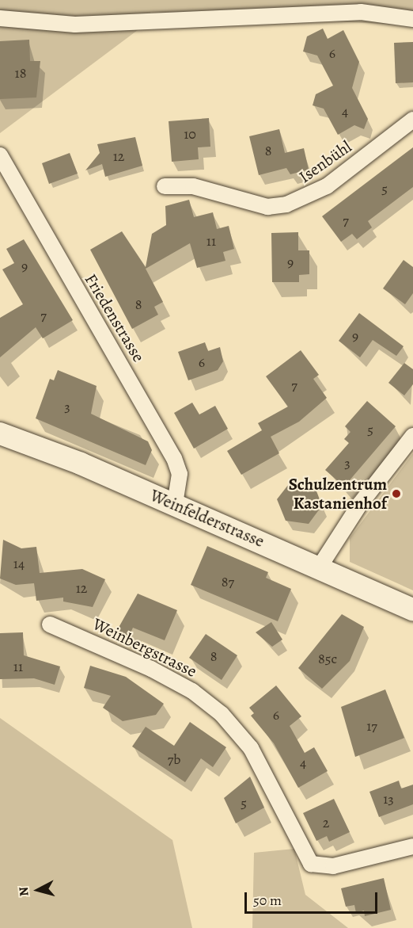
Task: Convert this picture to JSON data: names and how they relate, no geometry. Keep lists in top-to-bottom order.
{
  "streets": {
    "main road": ["Weinfelderstrasse"],
    "street": ["Isenbühl", "Friedenstrasse", "Weinbergstrasse"]
  },
  "crossings": [
    ["Friedenstrasse", "Weinfelderstrasse"]
  ],
  "places": ["Schulzentrum Kastanienhof"],
  "house_numbers": [
    "6",
    "18",
    "4",
    "10",
    "8",
    "12",
    "5",
    "7",
    "11",
    "9",
    "9",
    "8",
    "7",
    "9",
    "6",
    "7",
    "3",
    "5",
    "3",
    "14",
    "87",
    "12",
    "8",
    "85c",
    "11",
    "6",
    "17",
    "7b",
    "4",
    "13",
    "5",
    "2"
  ],
  "scale_bar": "50 m",
  "north": "left"
}
